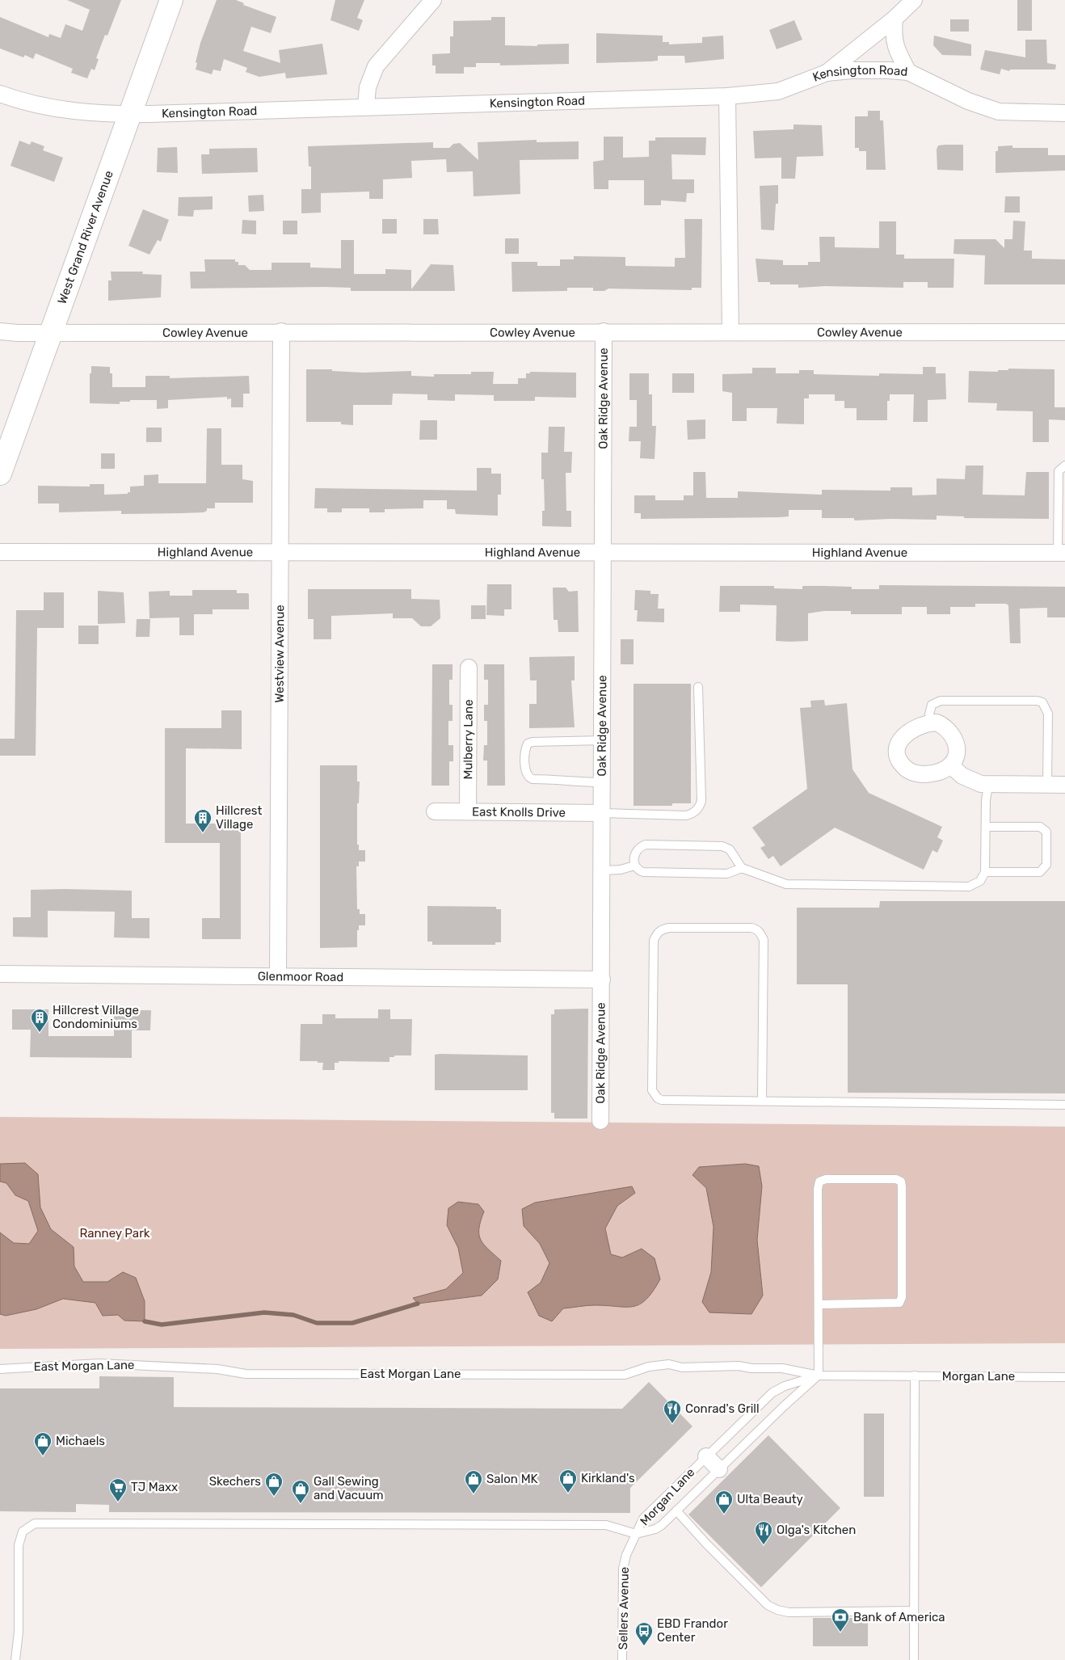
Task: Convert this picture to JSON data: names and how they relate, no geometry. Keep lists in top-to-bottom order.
{
  "streets": {
    "main road": ["West Grand River Avenue"],
    "street": [
      "Kensington Road",
      "Cowley Avenue",
      "Oak Ridge Avenue",
      "Highland Avenue",
      "Westview Avenue",
      "Mulberry Lane",
      "East Knolls Drive",
      "Glenmoor Road"
    ],
    "lane": ["East Morgan Lane", "Morgan Lane", "Sellers Avenue"]
  },
  "crossings": [
    ["Kensington Road", "West Grand River Avenue"],
    ["West Grand River Avenue", "Cowley Avenue"],
    ["Cowley Avenue", "Oak Ridge Avenue"],
    ["Cowley Avenue", "Westview Avenue"],
    ["Oak Ridge Avenue", "Highland Avenue"],
    ["Oak Ridge Avenue", "East Knolls Drive"],
    ["Oak Ridge Avenue", "Glenmoor Road"],
    ["Highland Avenue", "Westview Avenue"],
    ["Westview Avenue", "Glenmoor Road"],
    ["Mulberry Lane", "East Knolls Drive"],
    ["East Morgan Lane", "Morgan Lane"],
    ["Morgan Lane", "Sellers Avenue"]
  ],
  "parks": ["Ranney Park"],
  "places": {
    "building": ["Hillcrest Village", "Hillcrest Village Condominiums"],
    "restaurant": ["Conrad's Grill", "Olga's Kitchen"],
    "shop": [
      "Michaels",
      "Kirkland's",
      "Salon MK",
      "Skechers",
      "Gall Sewing and Vacuum",
      "Ulta Beauty"
    ],
    "supermarket": ["TJ Maxx"],
    "bank": ["Bank of America"],
    "bus stop": ["EBD Frandor Center"]
  }
}
